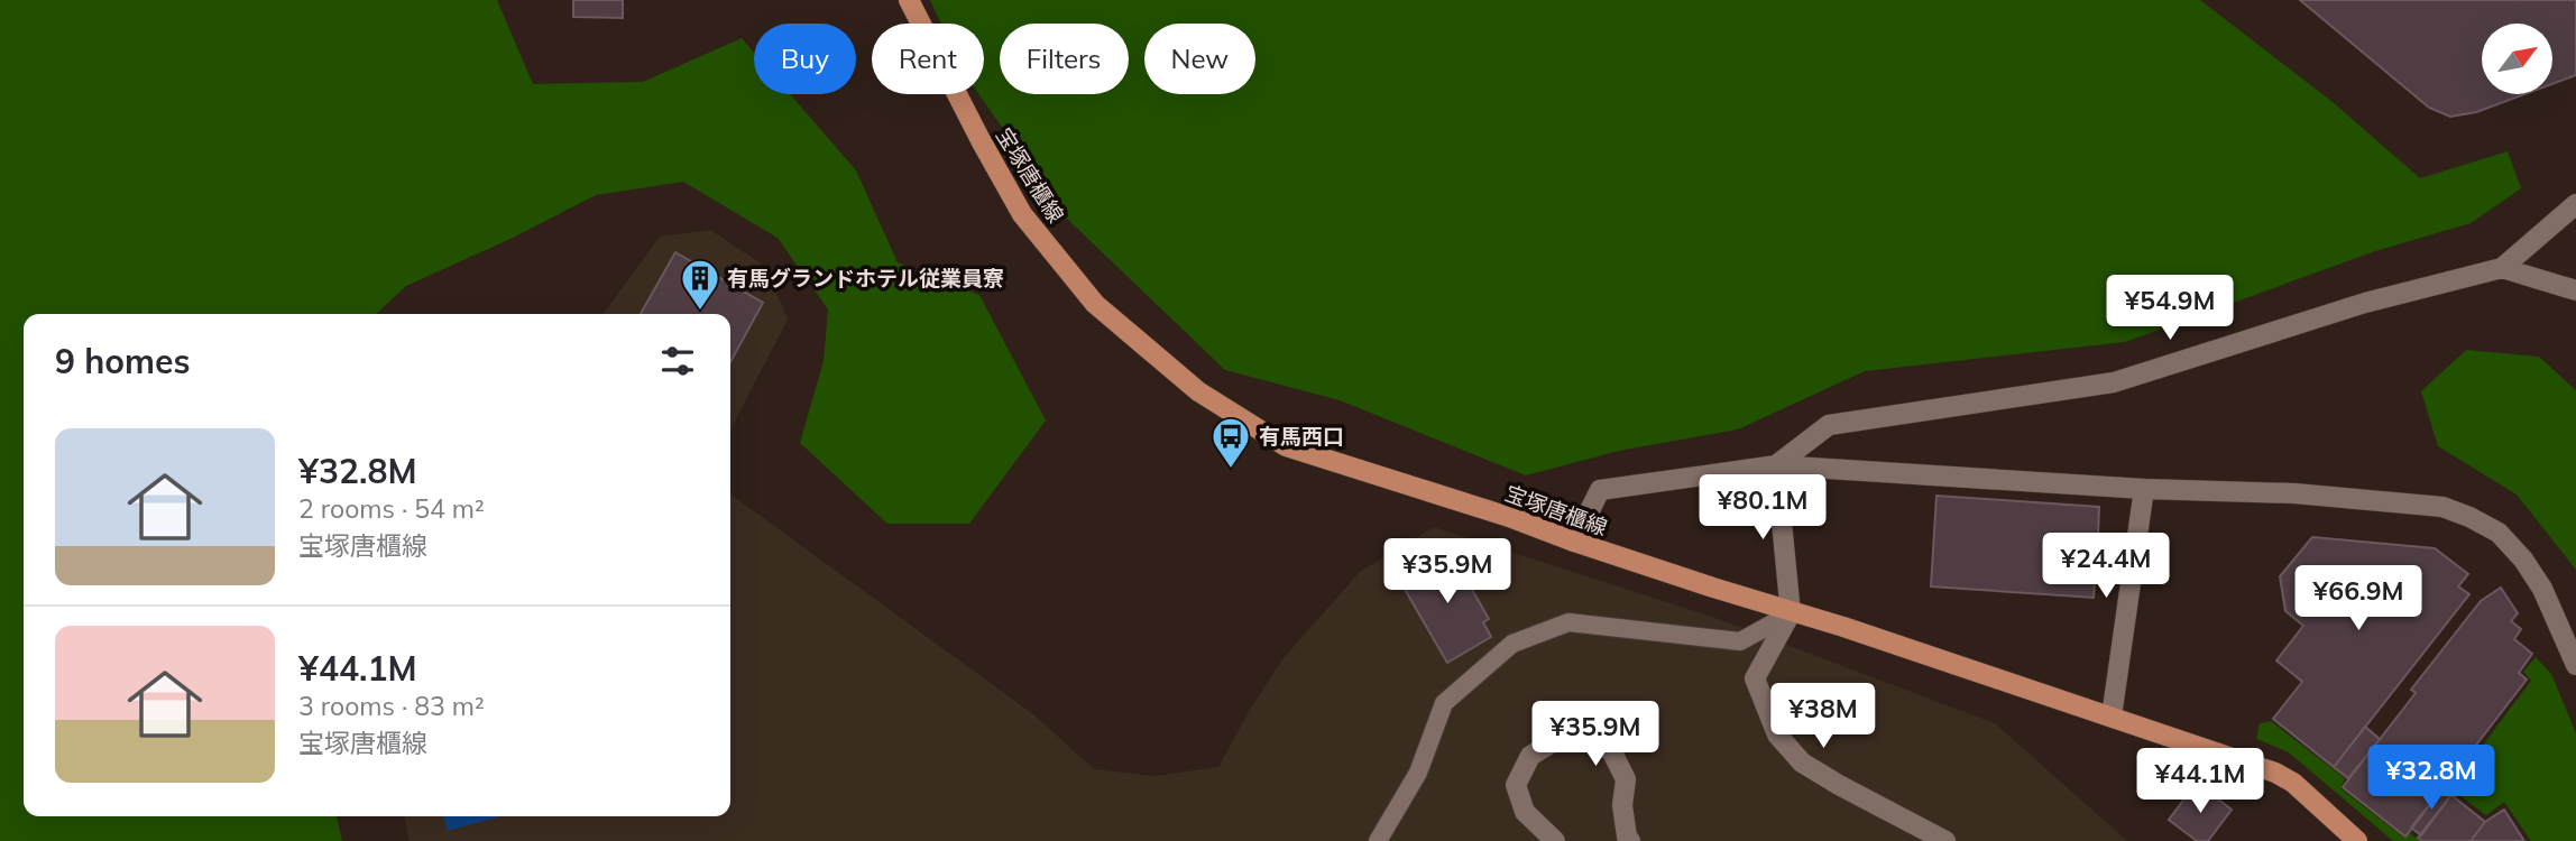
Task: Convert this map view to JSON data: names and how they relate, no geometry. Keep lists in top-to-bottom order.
{
  "streets": {
    "main road": ["宝塚唐櫃線"]
  },
  "places": {
    "building": ["有馬グランドホテル従業員寮"],
    "bus stop": ["有馬西口"]
  },
  "north": "top right",
  "page": {
    "chip": [
      "Buy",
      "Rent",
      "Filters",
      "New"
    ],
    "price": [
      "¥54.9M",
      "¥80.1M",
      "¥24.4M",
      "¥35.9M",
      "¥66.9M",
      "¥38M",
      "¥35.9M",
      "¥32.8M",
      "¥44.1M"
    ],
    "heading": "9 homes",
    "list": [
      {
        "name": "¥32.8M",
        "note": "2 rooms · 54 m² · 宝塚唐櫃線"
      },
      {
        "name": "¥44.1M",
        "note": "3 rooms · 83 m² · 宝塚唐櫃線"
      }
    ]
  }
}
